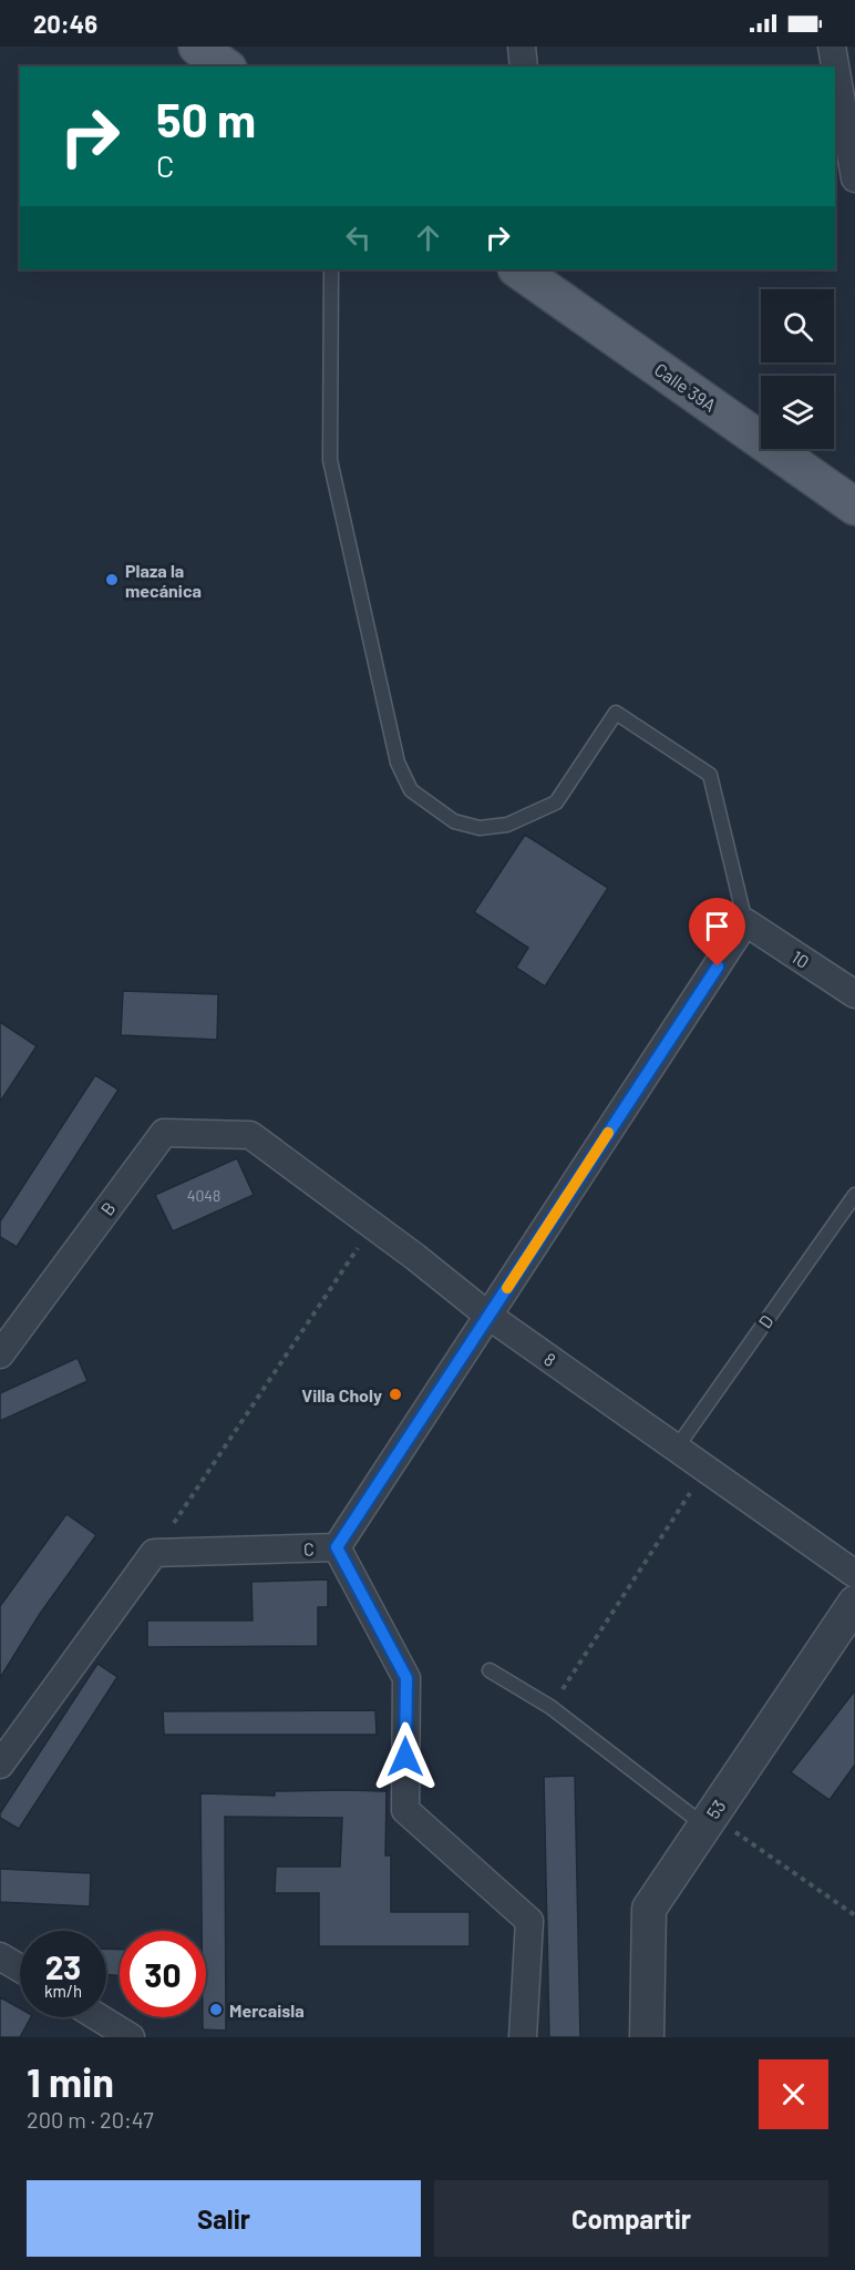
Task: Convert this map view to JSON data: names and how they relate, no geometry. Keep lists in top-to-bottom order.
{
  "streets": {
    "main road": ["Calle 39A"],
    "street": [
      "10",
      "B",
      "8",
      "C",
      "53"
    ],
    "lane": ["D"]
  },
  "crossings": [
    ["10", "C"],
    ["B", "8"],
    ["D", "8"],
    ["8", "C"]
  ],
  "places": ["Plaza la mecánica", "Villa Choly", "Mercaisla"],
  "house_numbers": ["4048"],
  "page": {
    "status": "20:46",
    "turn": ["50 m", "C"],
    "speed": "23 km/h",
    "limit": "30",
    "heading": ["1 min", "200 m · 20:47"],
    "buttons": ["Salir", "Compartir"]
  }
}
